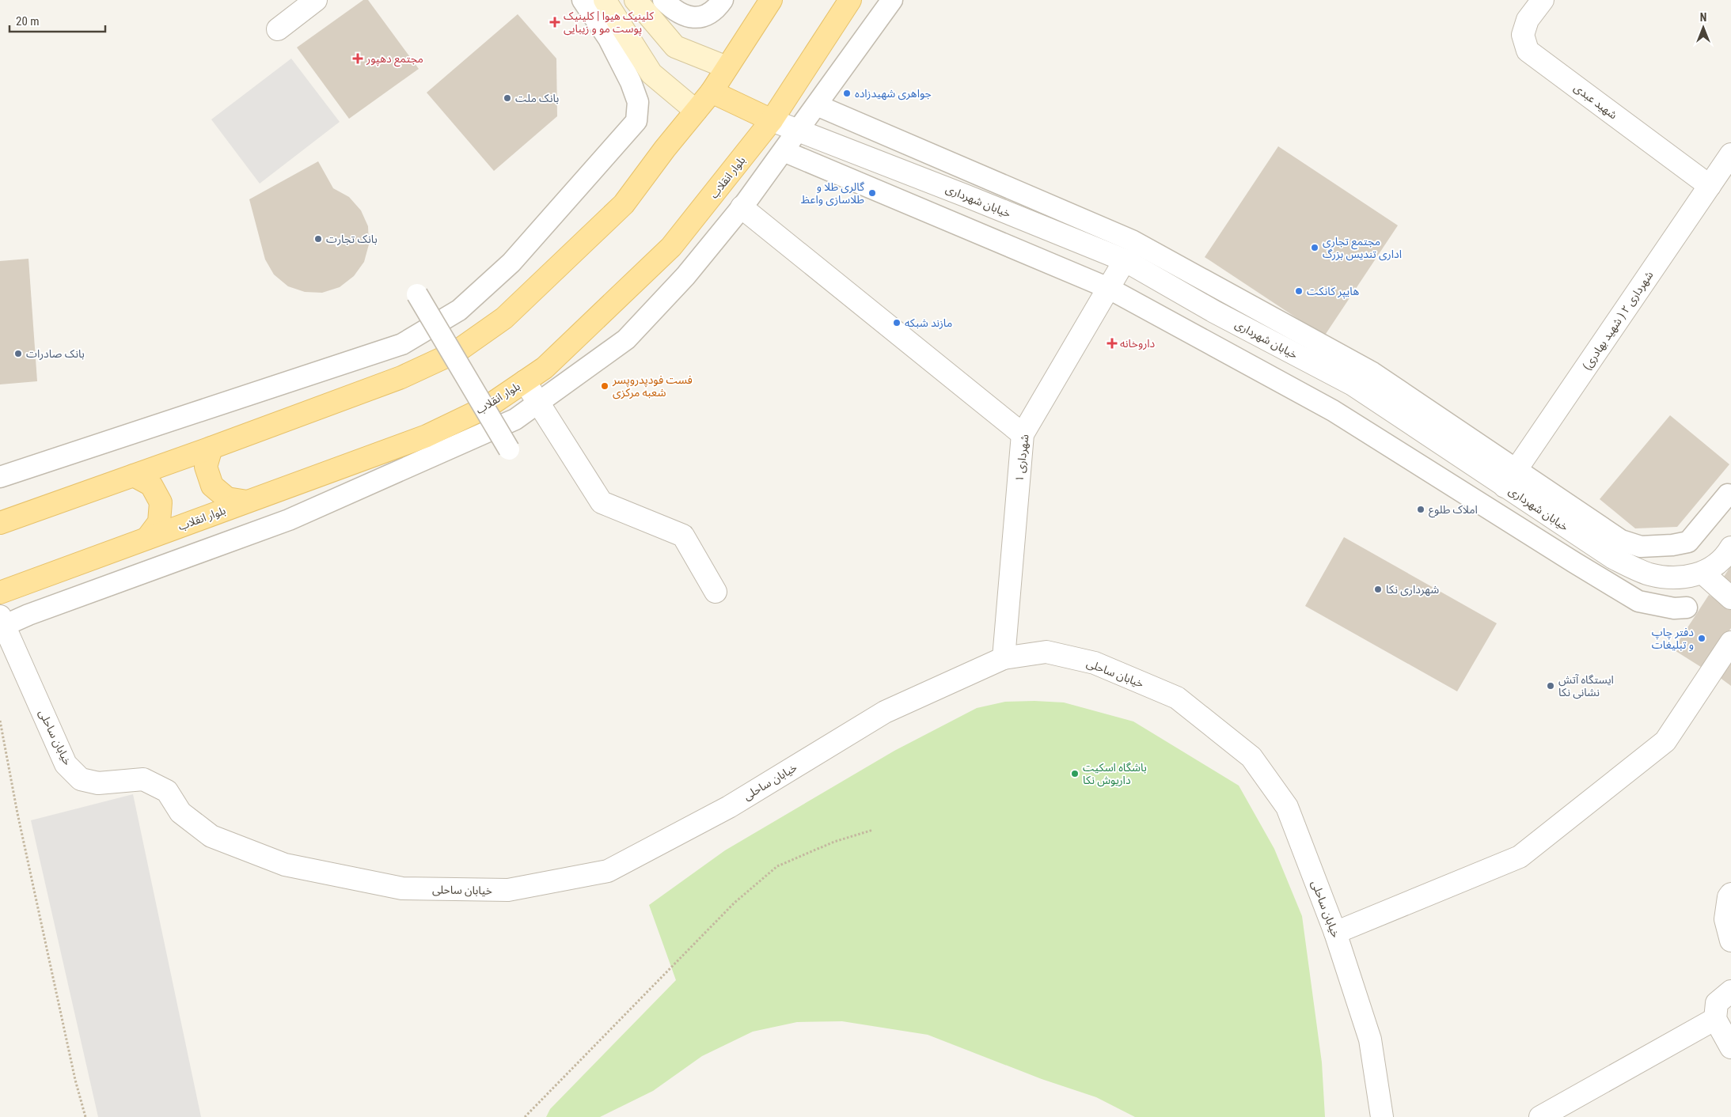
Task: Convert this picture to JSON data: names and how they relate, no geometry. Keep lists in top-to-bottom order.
{
  "streets": {
    "main road": ["بلوار انقلاب"],
    "street": [
      "شهید عبدی",
      "خیابان شهرداری",
      "شهرداری ۲ ( شهید بهادری)",
      "شهرداری ۱",
      "خیابان ساحلی"
    ]
  },
  "crossings": [
    ["شهید عبدی", "شهرداری ۲ ( شهید بهادری)"],
    ["بلوار انقلاب", "خیابان شهرداری"],
    ["خیابان شهرداری", "شهرداری ۲ ( شهید بهادری)"],
    ["خیابان شهرداری", "شهرداری ۱"],
    ["شهرداری ۱", "خیابان ساحلی"]
  ],
  "places": {
    "health": ["کلینیک هیوا | کلینیک پوست مو و زیبایی", "مجتمع دهپور", "داروخانه"],
    "other": [
      "جواهری شهیدزاده",
      "بانک ملت",
      "گالری طلا و طلاسازی واعظ",
      "بانک تجارت",
      "مجتمع تجاری اداری تندیس بزرگ",
      "هایپر کانکت",
      "مازند شبکه",
      "بانک صادرات",
      "فست فودپدروپسر شعبه مرکزی",
      "املاک طلوع",
      "شهرداری نکا",
      "دفتر چاپ و تبلیغات",
      "ایستگاه آتش نشانی نکا",
      "باشگاه اسکیت داریوش نکا"
    ]
  },
  "scale_bar": "20 m",
  "north": "top"
}
